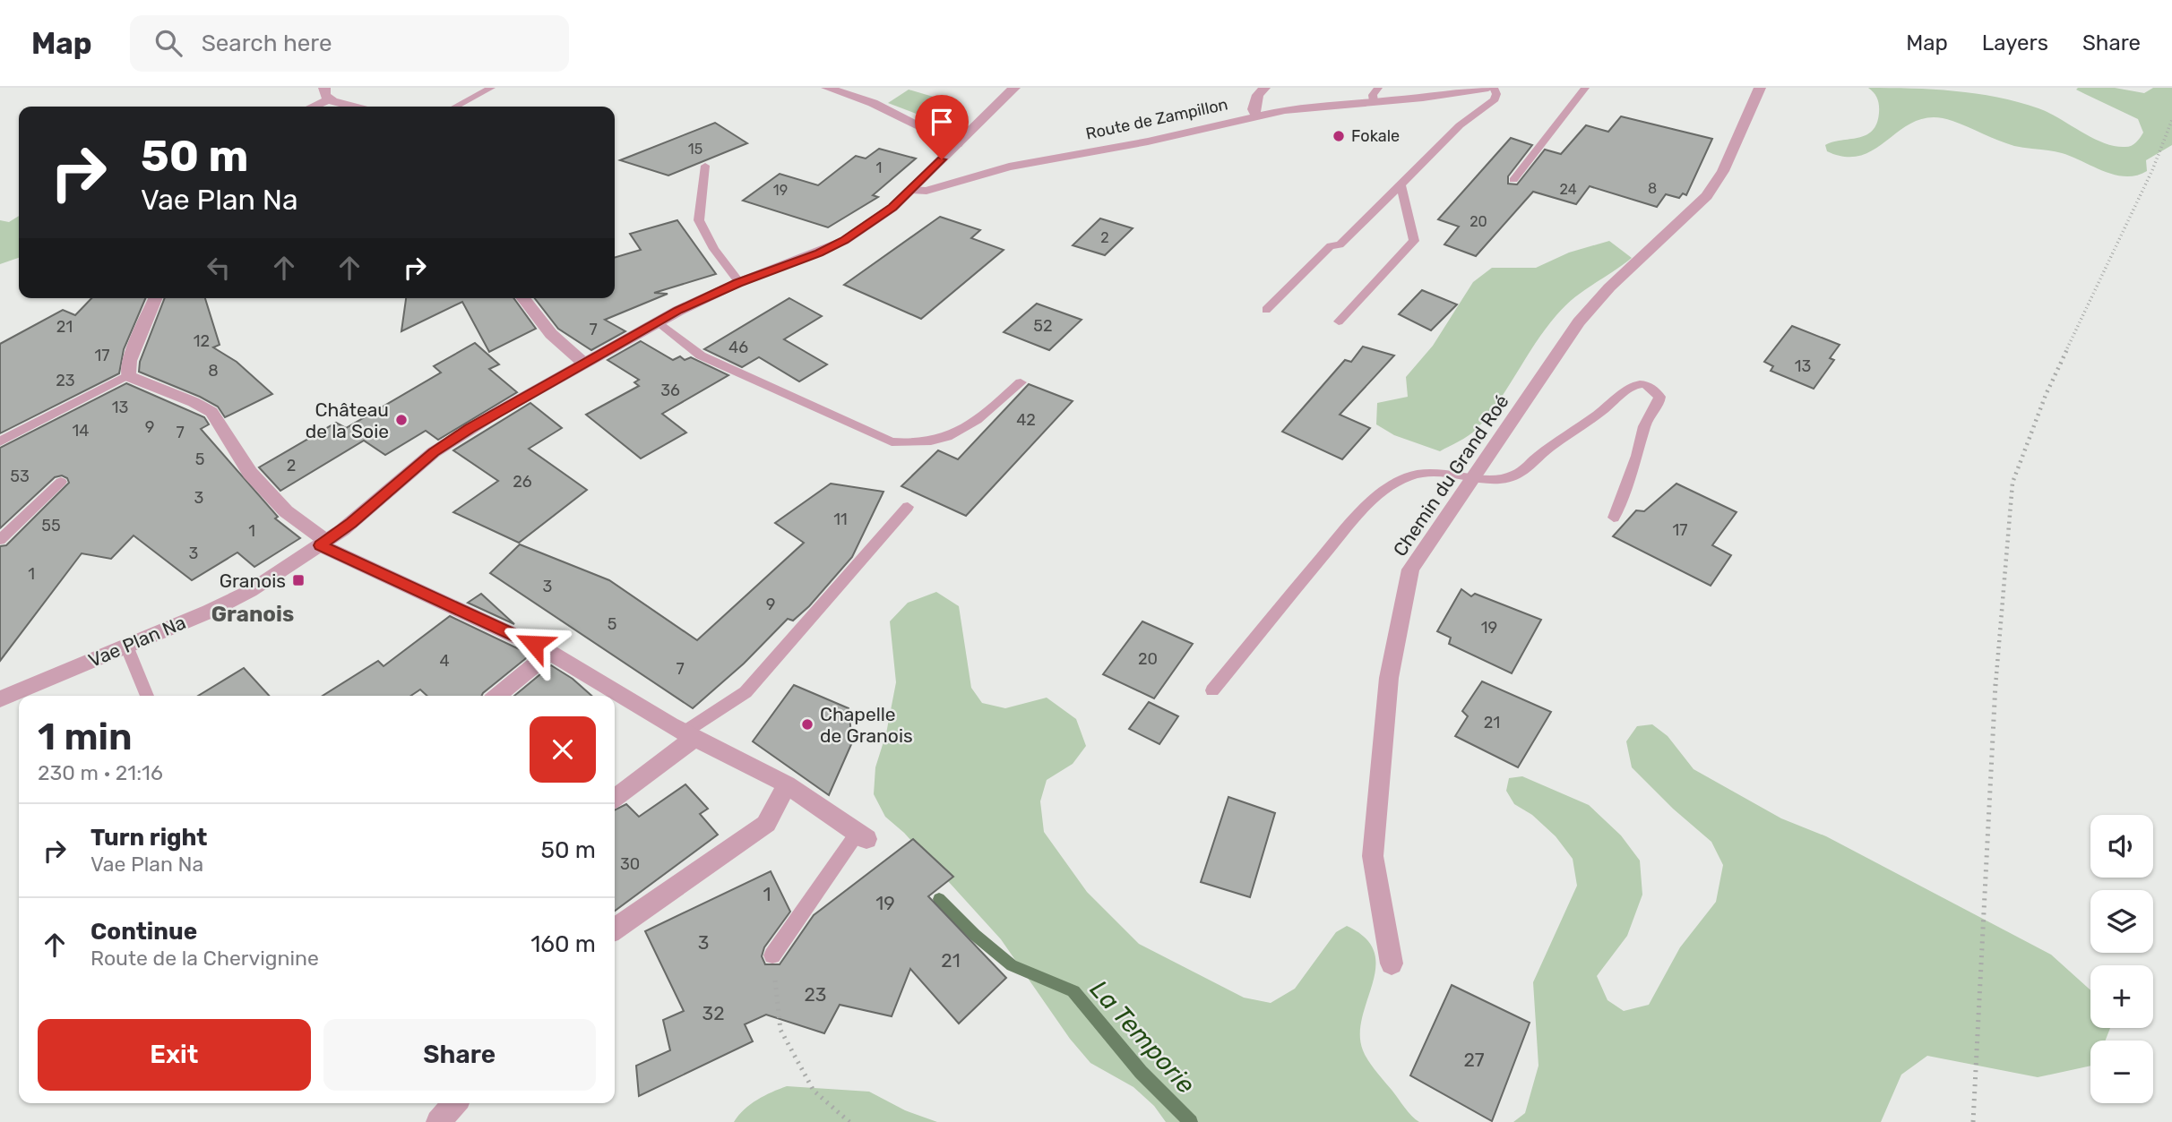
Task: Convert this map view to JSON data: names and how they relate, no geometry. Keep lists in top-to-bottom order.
{
  "streets": {
    "street": ["Route de Zampillon", "Chemin du Grand Roé", "Vae Plan Na"]
  },
  "crossings": [
    ["Route de Zampillon", "Vae Plan Na"]
  ],
  "districts": ["Granois"],
  "water": ["La Temporie"],
  "places": {
    "other": ["Fokale", "Château de la Soie", "Chapelle de Granois"],
    "transit": ["Granois"]
  },
  "house_numbers": [
    "15",
    "1",
    "8",
    "24",
    "19",
    "20",
    "2",
    "52",
    "21",
    "7",
    "12",
    "46",
    "17",
    "13",
    "8",
    "23",
    "36",
    "13",
    "42",
    "9",
    "14",
    "7",
    "5",
    "2",
    "53",
    "26",
    "3",
    "11",
    "55",
    "17",
    "1",
    "3",
    "1",
    "3",
    "9",
    "5",
    "19",
    "20",
    "4",
    "7",
    "21",
    "30",
    "1",
    "19",
    "3",
    "21",
    "23",
    "32",
    "27"
  ],
  "page": {
    "header": "Map",
    "search": "Search here",
    "nav": ["Map", "Layers", "Share"],
    "turn": ["50 m", "Vae Plan Na"],
    "heading": ["1 min", "230 m · 21:16"],
    "list": [
      {
        "name": "Turn right",
        "note": "Vae Plan Na",
        "value": "50 m"
      },
      {
        "name": "Continue",
        "note": "Route de la Chervignine",
        "value": "160 m"
      }
    ],
    "map_buttons": ["+", "−"],
    "buttons": ["Exit", "Share"]
  }
}
